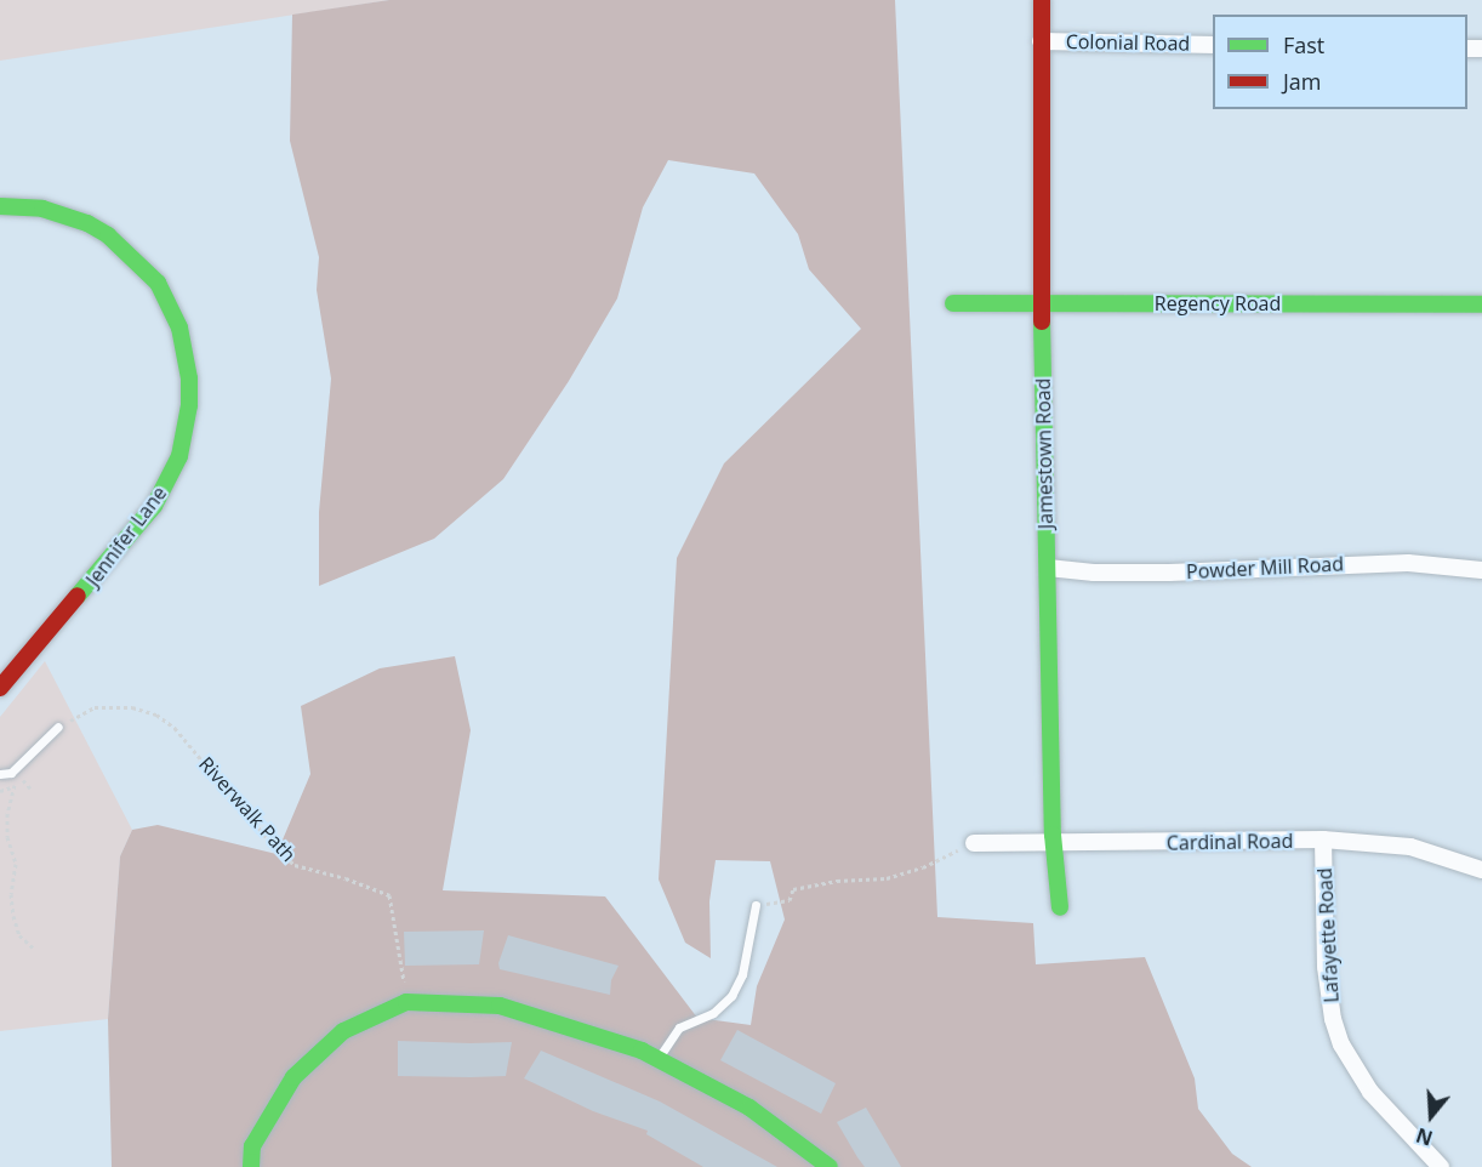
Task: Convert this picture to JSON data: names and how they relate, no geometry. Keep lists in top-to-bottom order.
{
  "streets": {
    "street": [
      "Colonial Road",
      "Regency Road",
      "Jamestown Road",
      "Jennifer Lane",
      "Powder Mill Road",
      "Cardinal Road",
      "Lafayette Road"
    ],
    "path": ["Riverwalk Path"]
  },
  "crossings": [
    ["Colonial Road", "Jamestown Road"],
    ["Regency Road", "Jamestown Road"],
    ["Jamestown Road", "Powder Mill Road"],
    ["Jamestown Road", "Cardinal Road"],
    ["Cardinal Road", "Lafayette Road"]
  ],
  "legend": ["Fast", "Jam"],
  "north": "bottom"
}
